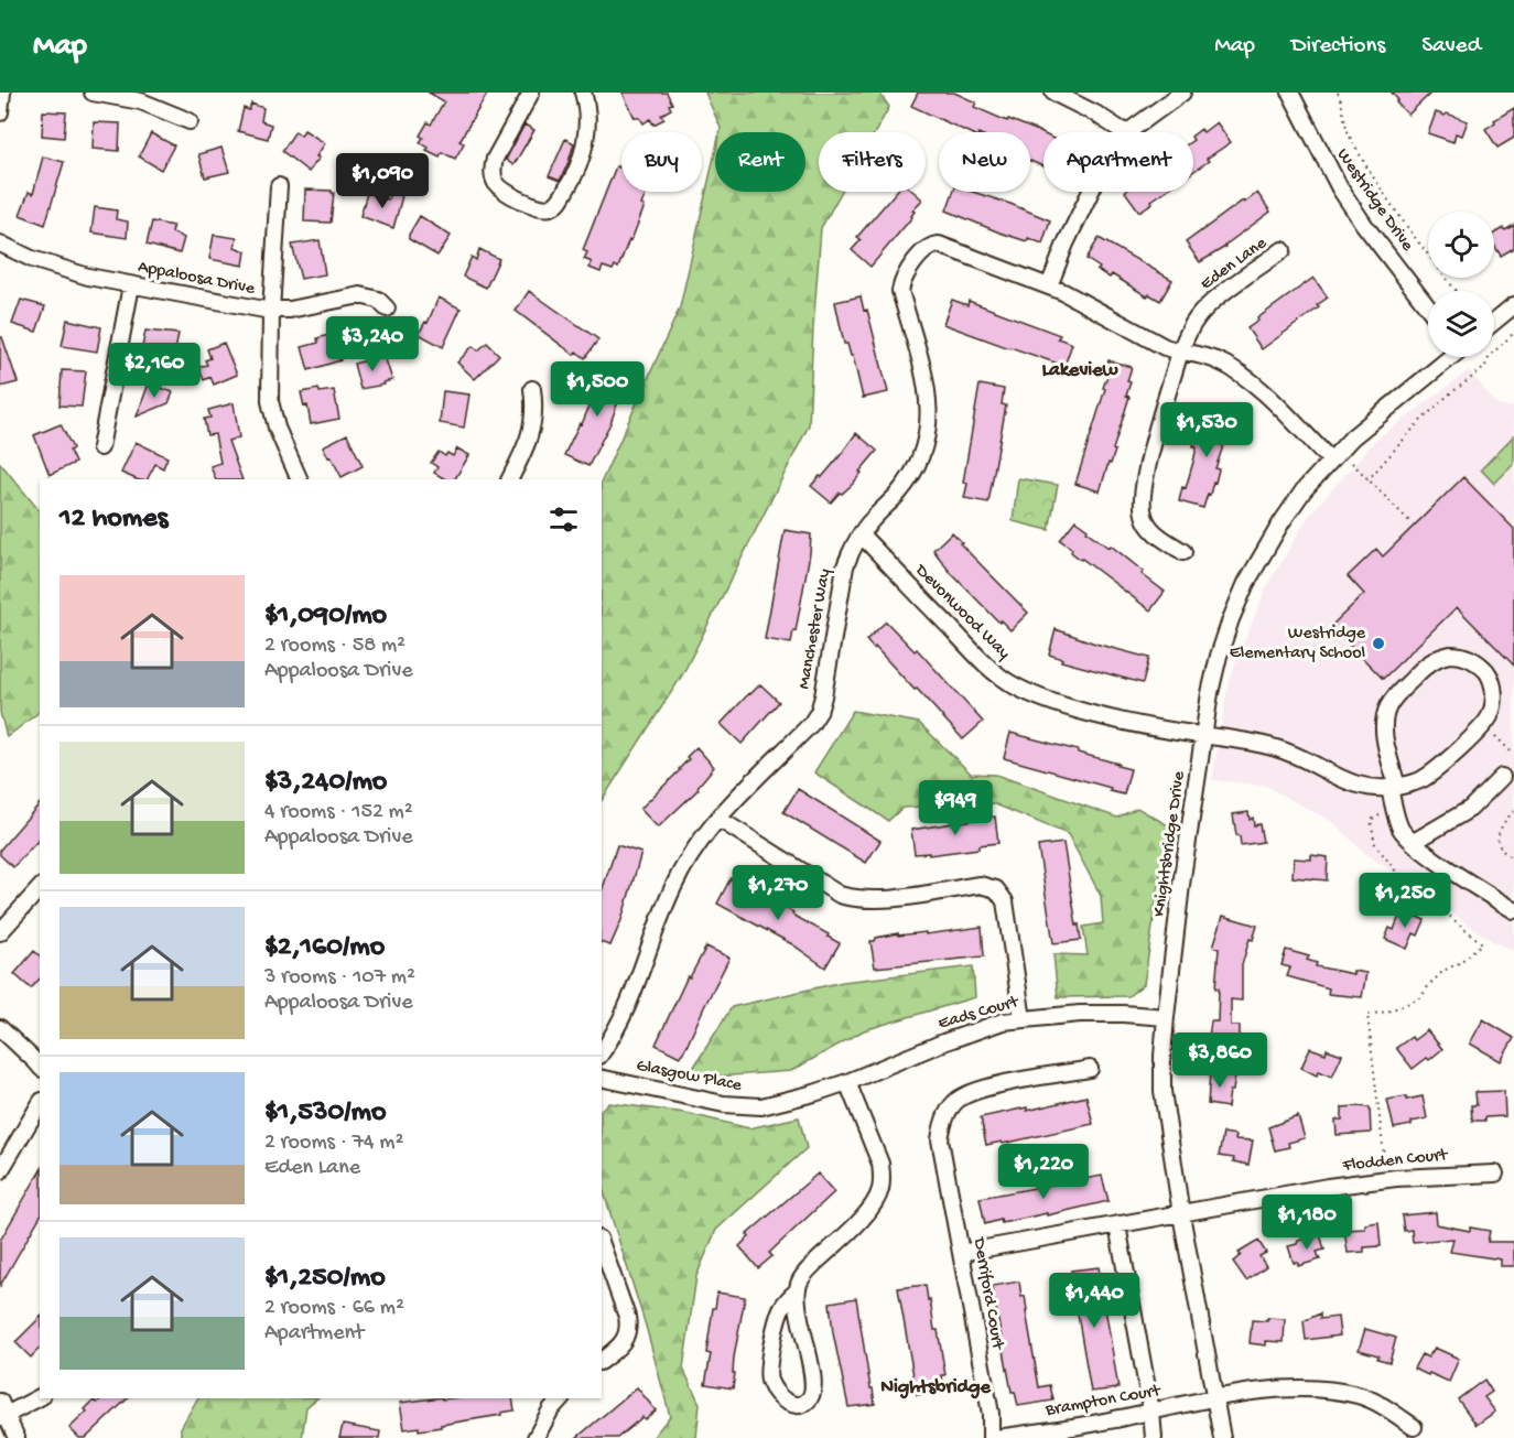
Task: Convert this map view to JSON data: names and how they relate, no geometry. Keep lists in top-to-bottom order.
{
  "streets": {
    "street": [
      "Westridge Drive",
      "Eden Lane",
      "Appaloosa Drive",
      "Devonwood Way",
      "Manchester Way",
      "Knightsbridge Drive",
      "Eads Court",
      "Glasgow Place",
      "Flodden Court",
      "Derriford Court",
      "Brampton Court"
    ]
  },
  "crossings": [
    ["Eden Lane", "Manchester Way"],
    ["Devonwood Way", "Manchester Way"],
    ["Devonwood Way", "Knightsbridge Drive"],
    ["Manchester Way", "Knightsbridge Drive"],
    ["Knightsbridge Drive", "Eads Court"],
    ["Knightsbridge Drive", "Flodden Court"],
    ["Knightsbridge Drive", "Brampton Court"],
    ["Eads Court", "Glasgow Place"],
    ["Flodden Court", "Derriford Court"],
    ["Derriford Court", "Brampton Court"]
  ],
  "districts": ["Lakeview", "Nightsbridge"],
  "places": ["Westridge Elementary School"],
  "page": {
    "header": "Map",
    "nav": ["Map", "Directions", "Saved"],
    "chip": [
      "Buy",
      "Rent",
      "Filters",
      "New",
      "Apartment"
    ],
    "price": [
      "$1,090",
      "$3,240",
      "$2,160",
      "$1,500",
      "$1,530",
      "$949",
      "$1,270",
      "$1,250",
      "$3,860",
      "$1,220",
      "$1,180",
      "$1,440"
    ],
    "heading": "12 homes",
    "list": [
      {
        "name": "$1,090/mo",
        "note": "2 rooms · 58 m² · Appaloosa Drive"
      },
      {
        "name": "$3,240/mo",
        "note": "4 rooms · 152 m² · Appaloosa Drive"
      },
      {
        "name": "$2,160/mo",
        "note": "3 rooms · 107 m² · Appaloosa Drive"
      },
      {
        "name": "$1,530/mo",
        "note": "2 rooms · 74 m² · Eden Lane"
      },
      {
        "name": "$1,250/mo",
        "note": "2 rooms · 66 m² · Apartment"
      }
    ]
  }
}
